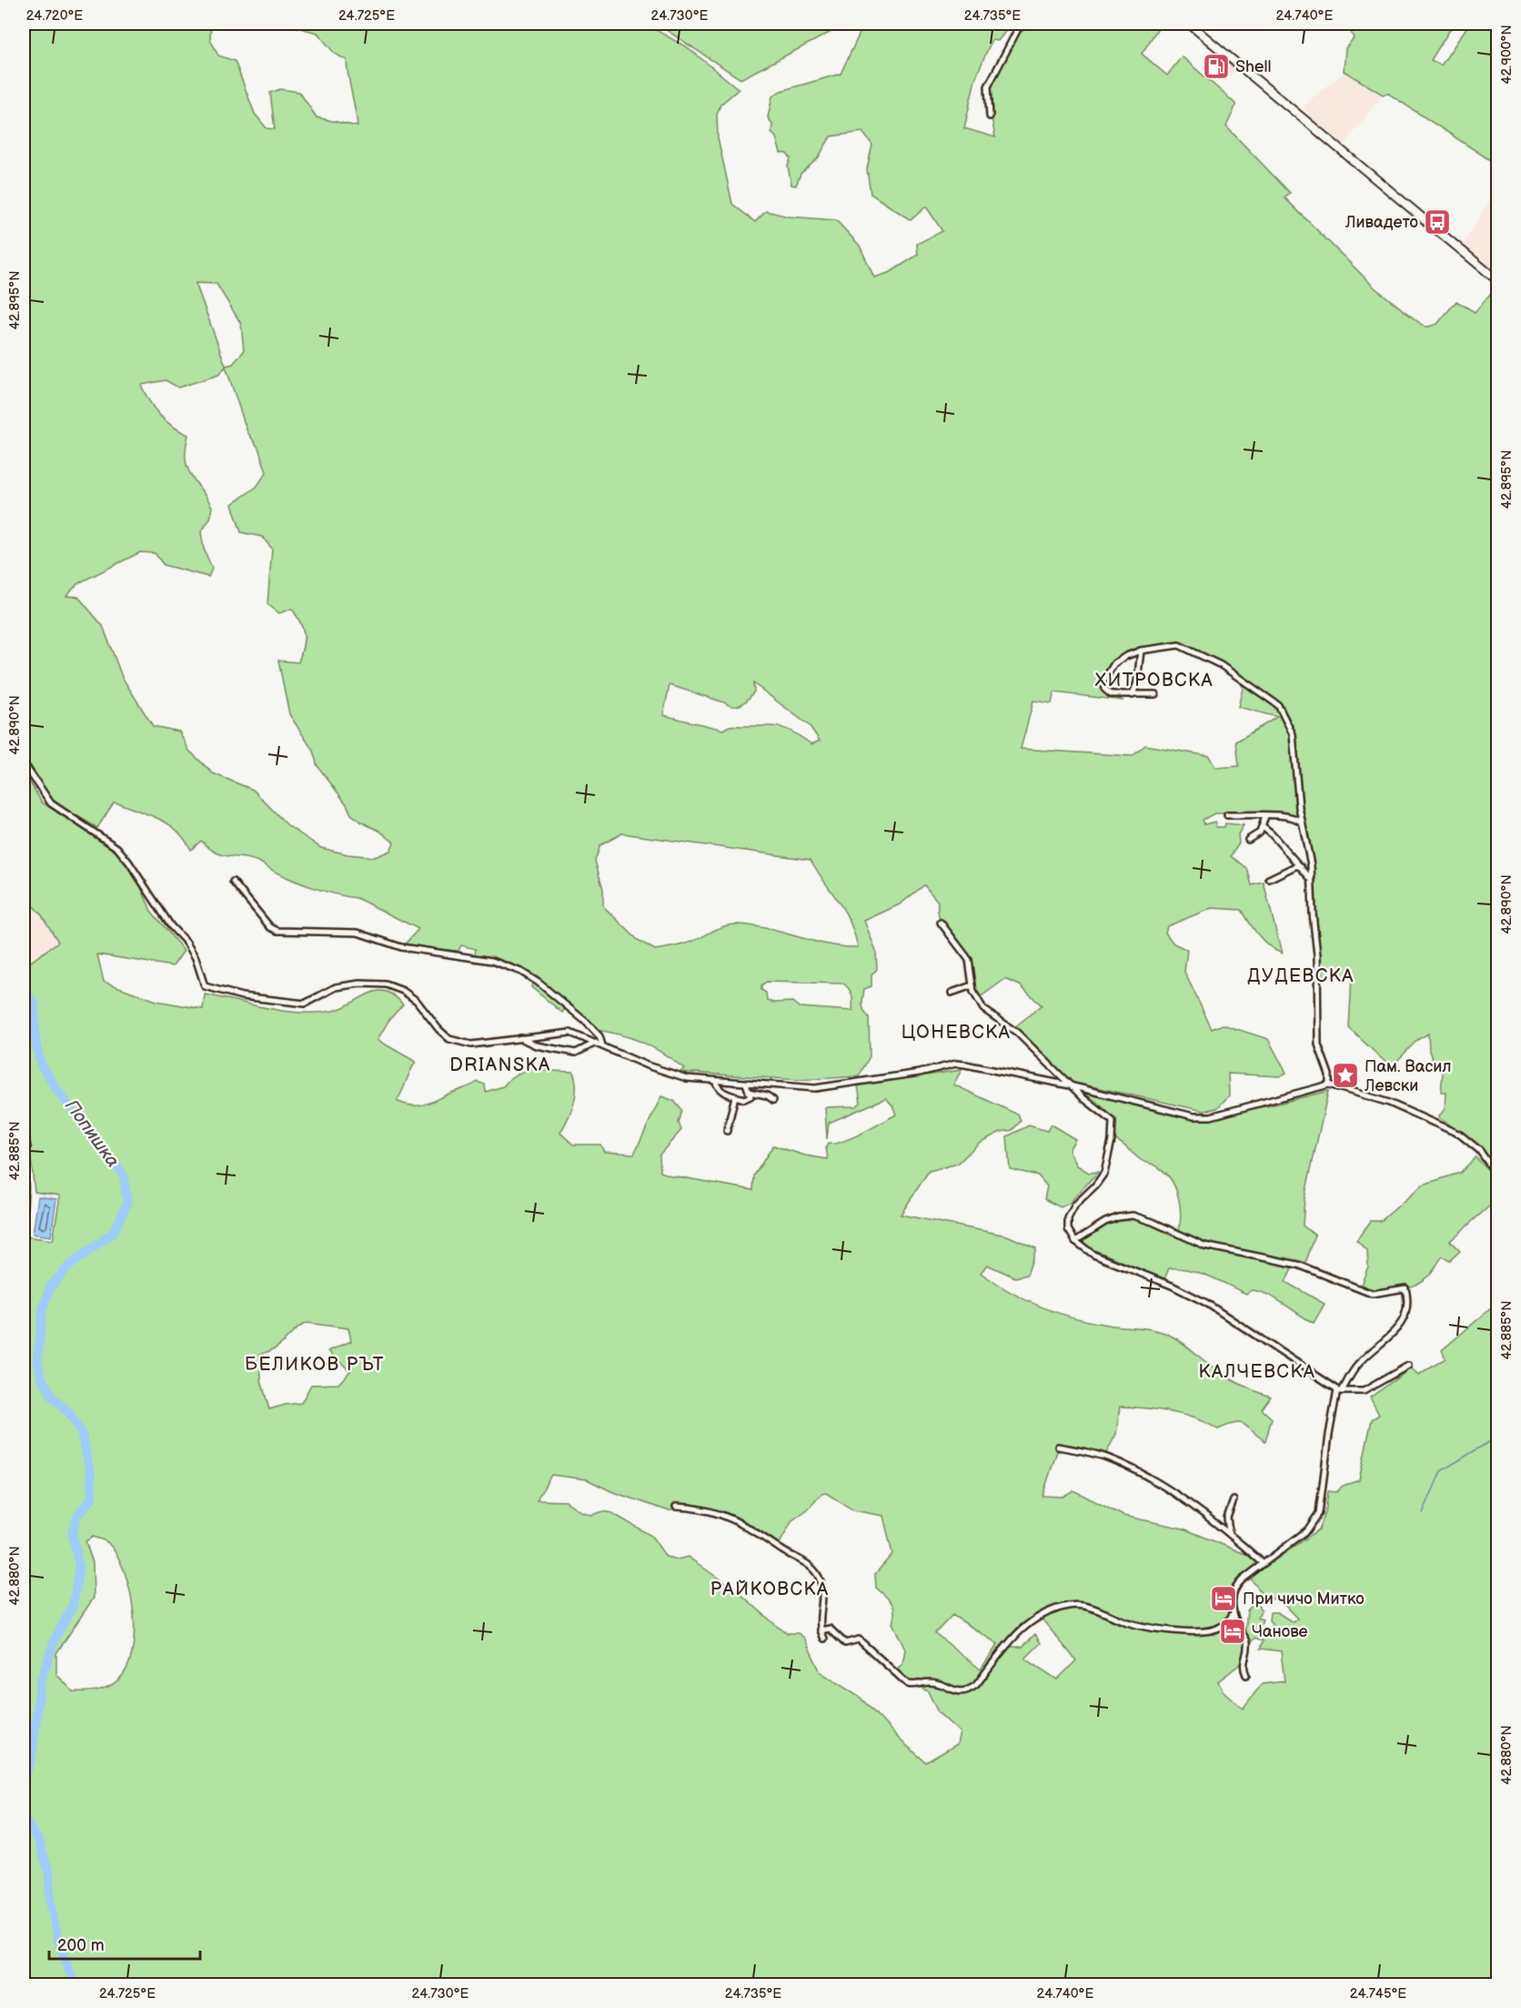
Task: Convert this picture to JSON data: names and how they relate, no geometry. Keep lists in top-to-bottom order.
{
  "districts": [
    "ХИТРОВСКА",
    "ДУДЕВСКА",
    "ЦОНЕВСКА",
    "DRIANSKA",
    "БЕЛИКОВ РЪТ",
    "КАЛЧЕВСКА",
    "РАЙКОВСКА"
  ],
  "water": ["Попишка"],
  "places": {
    "fuel station": ["Shell"],
    "bus stop": ["Ливадето"],
    "place": ["Пам. Васил Левски"],
    "hotel": ["При чичо Митко", "Чанове"]
  },
  "scale_bar": "200 m",
  "coordinates": [
    "24.720°E",
    "24.725°E",
    "24.730°E",
    "24.735°E",
    "24.740°E",
    "42.900°N",
    "42.895°N",
    "42.890°N",
    "42.885°N",
    "42.880°N",
    "24.745°E"
  ]
}
